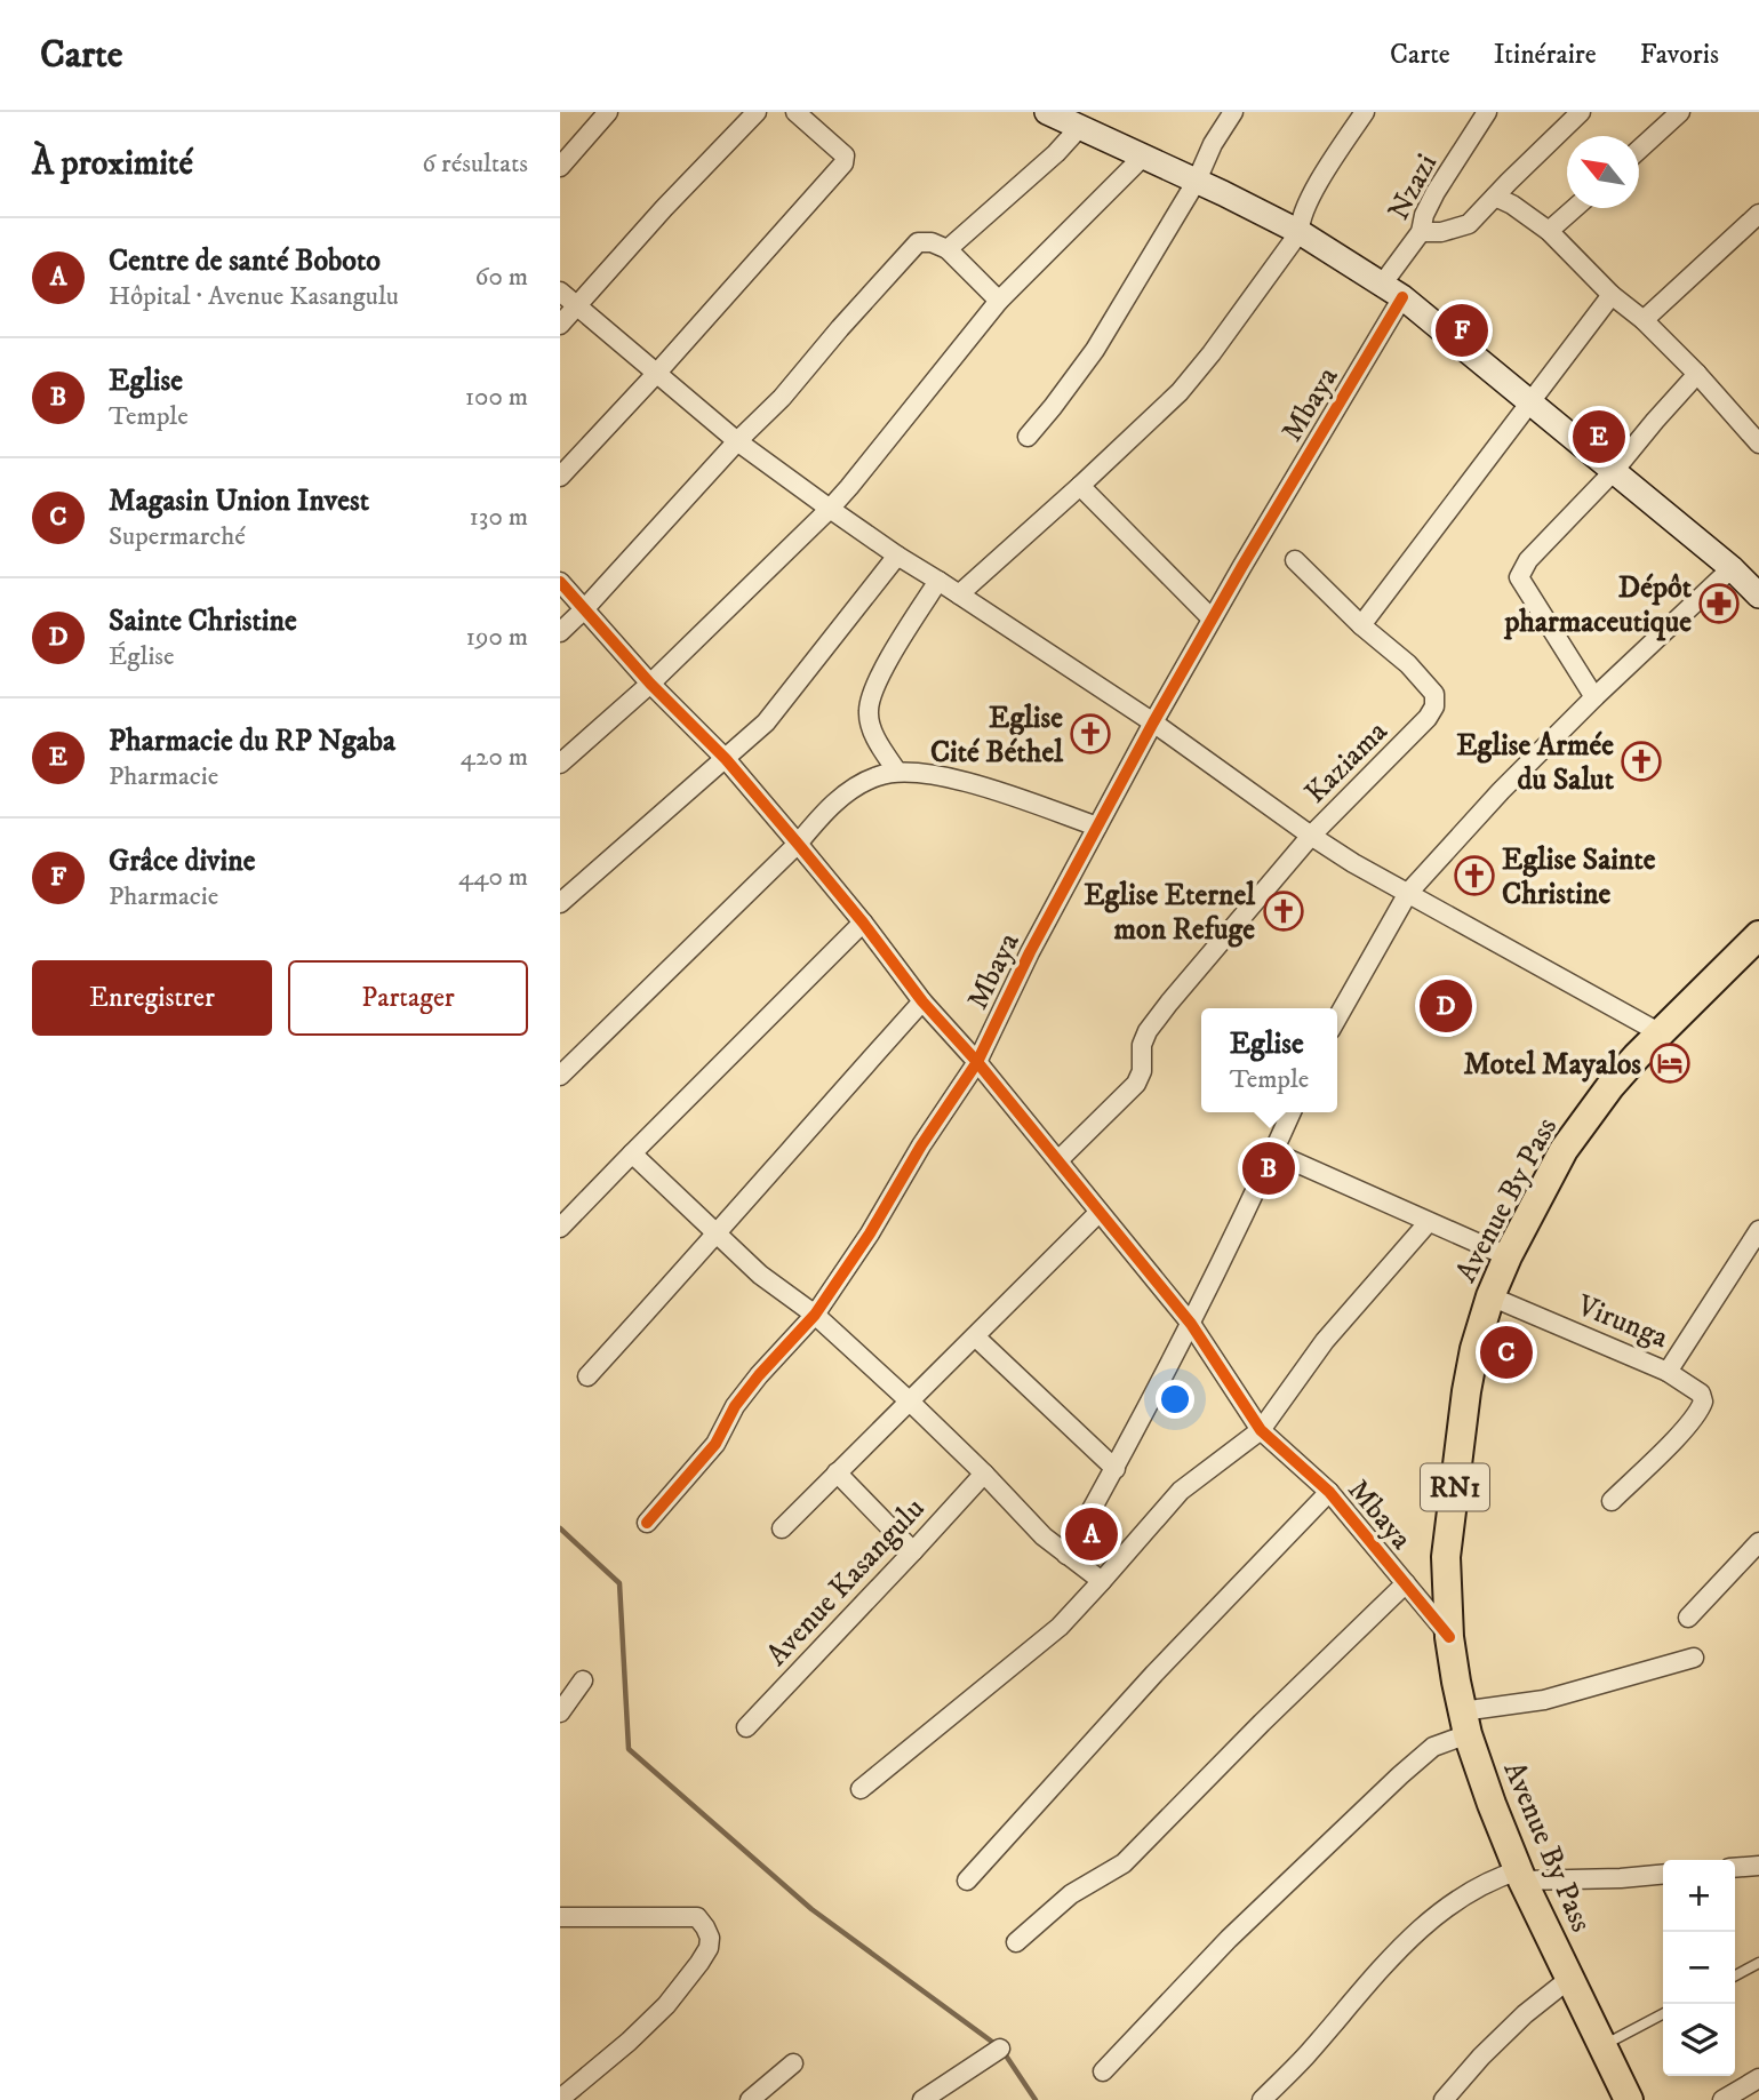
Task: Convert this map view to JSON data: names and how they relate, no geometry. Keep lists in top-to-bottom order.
{
  "streets": {
    "highway": ["Avenue By Pass", "RN1"],
    "street": [
      "Nzazi",
      "Mbaya",
      "Kaziama",
      "Virunga",
      "Avenue Kasangulu"
    ]
  },
  "crossings": [
    ["Nzazi", "Mbaya"],
    ["Mbaya", "Kaziama"],
    ["Mbaya", "Avenue By Pass"],
    ["Avenue By Pass", "Virunga"]
  ],
  "places": {
    "pharmacy": ["Dépôt pharmaceutique"],
    "church": [
      "Eglise Cité Béthel",
      "Eglise Armée du Salut",
      "Eglise Sainte Christine",
      "Eglise Eternel mon Refuge"
    ],
    "hotel": ["Motel Mayalos"]
  },
  "north": "top left",
  "page": {
    "header": "Carte",
    "nav": ["Carte", "Itinéraire", "Favoris"],
    "heading": ["À proximité", "6 résultats"],
    "list": [
      {
        "mark": "A",
        "name": "Centre de santé Boboto",
        "note": "Hôpital · Avenue Kasangulu",
        "value": "60 m"
      },
      {
        "mark": "B",
        "name": "Eglise",
        "note": "Temple",
        "value": "100 m"
      },
      {
        "mark": "C",
        "name": "Magasin Union Invest",
        "note": "Supermarché",
        "value": "130 m"
      },
      {
        "mark": "D",
        "name": "Sainte Christine",
        "note": "Église",
        "value": "190 m"
      },
      {
        "mark": "E",
        "name": "Pharmacie du RP Ngaba",
        "note": "Pharmacie",
        "value": "420 m"
      },
      {
        "mark": "F",
        "name": "Grâce divine",
        "note": "Pharmacie",
        "value": "440 m"
      }
    ],
    "pins": [
      "F",
      "E",
      "D",
      "B",
      "C",
      "A"
    ],
    "buttons": ["Enregistrer", "Partager"],
    "popup": ["Eglise", "Temple"],
    "map_buttons": ["+", "−"]
  }
}
